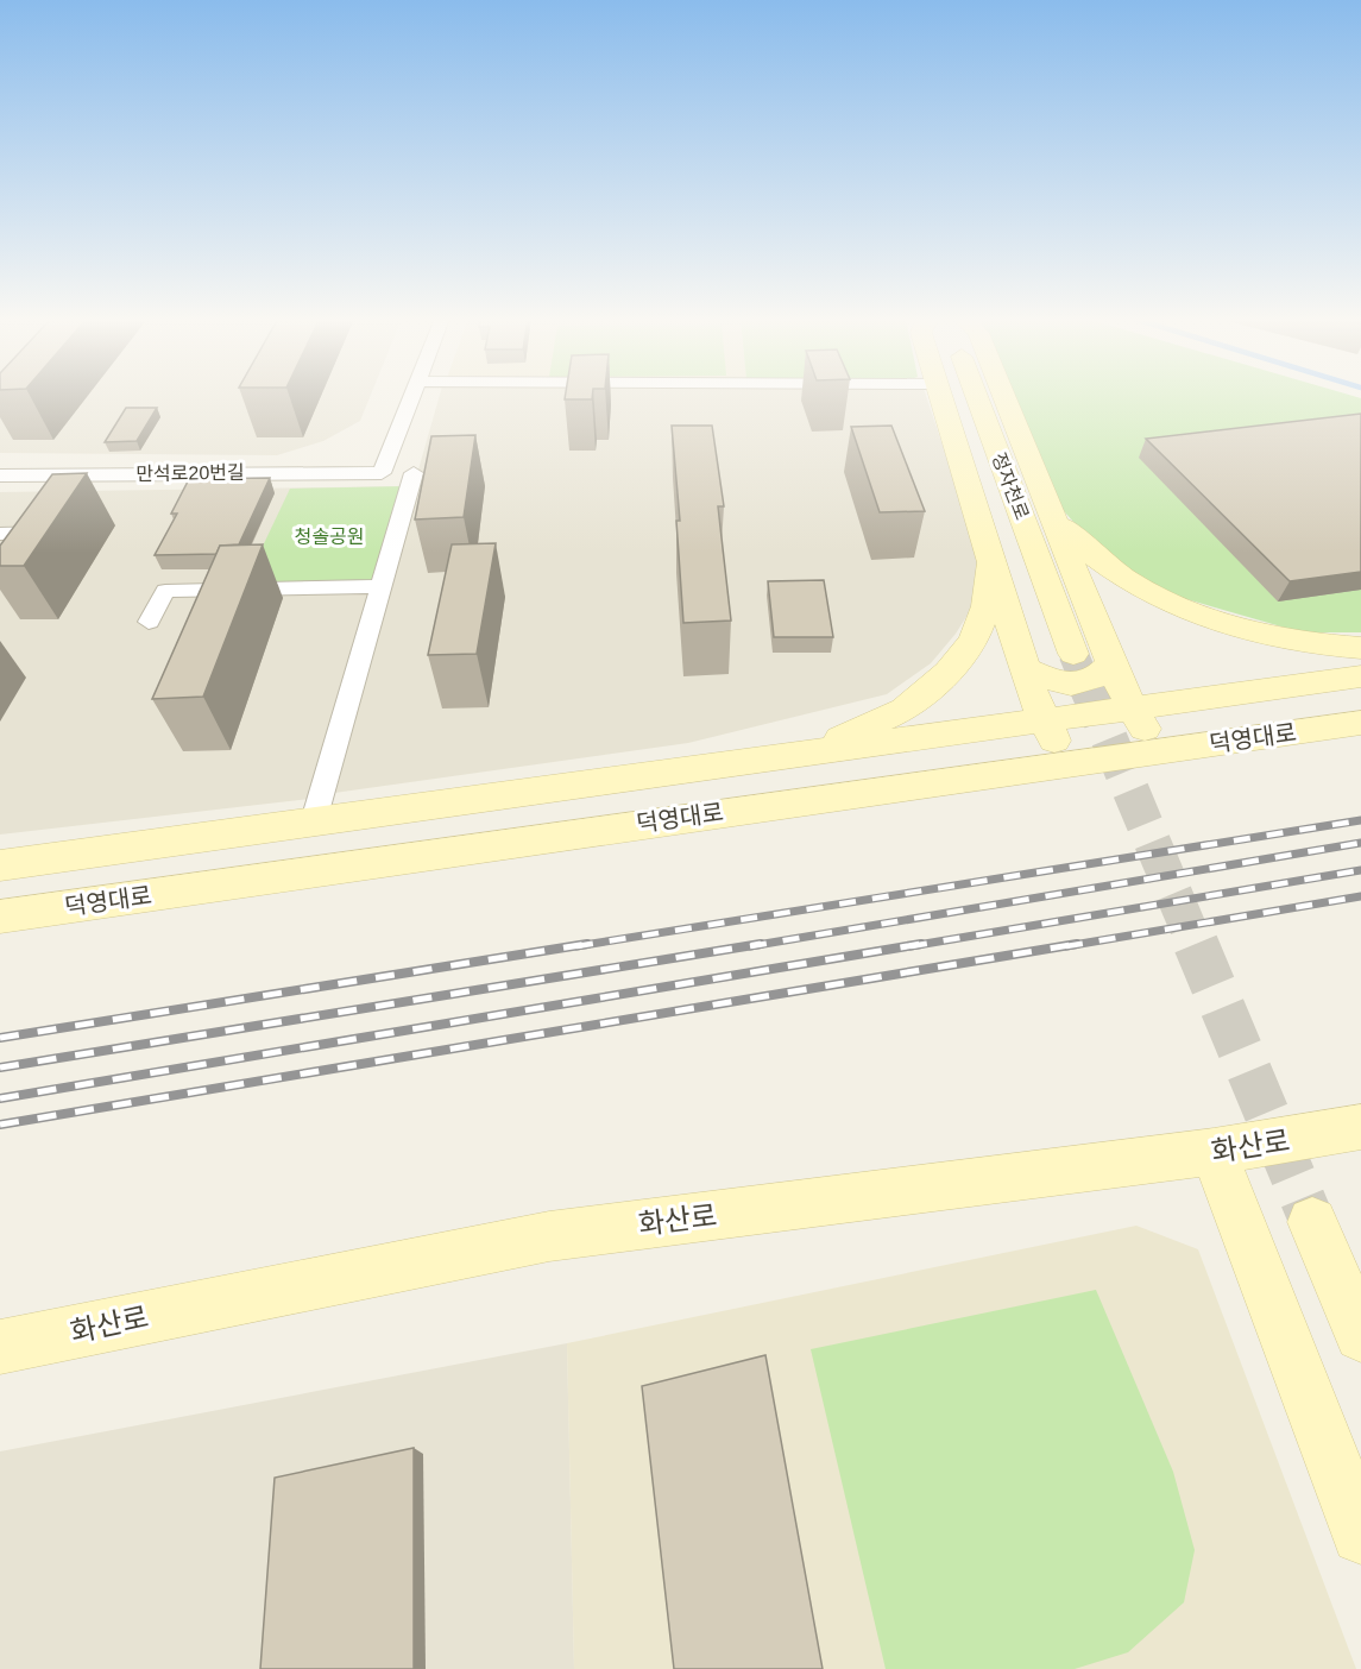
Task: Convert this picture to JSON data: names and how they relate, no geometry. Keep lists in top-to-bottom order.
{
  "streets": {
    "street": [
      "만석로20번길",
      "정자천로",
      "덕영대로",
      "화산로"
    ]
  },
  "parks": ["청솔공원"]
}
